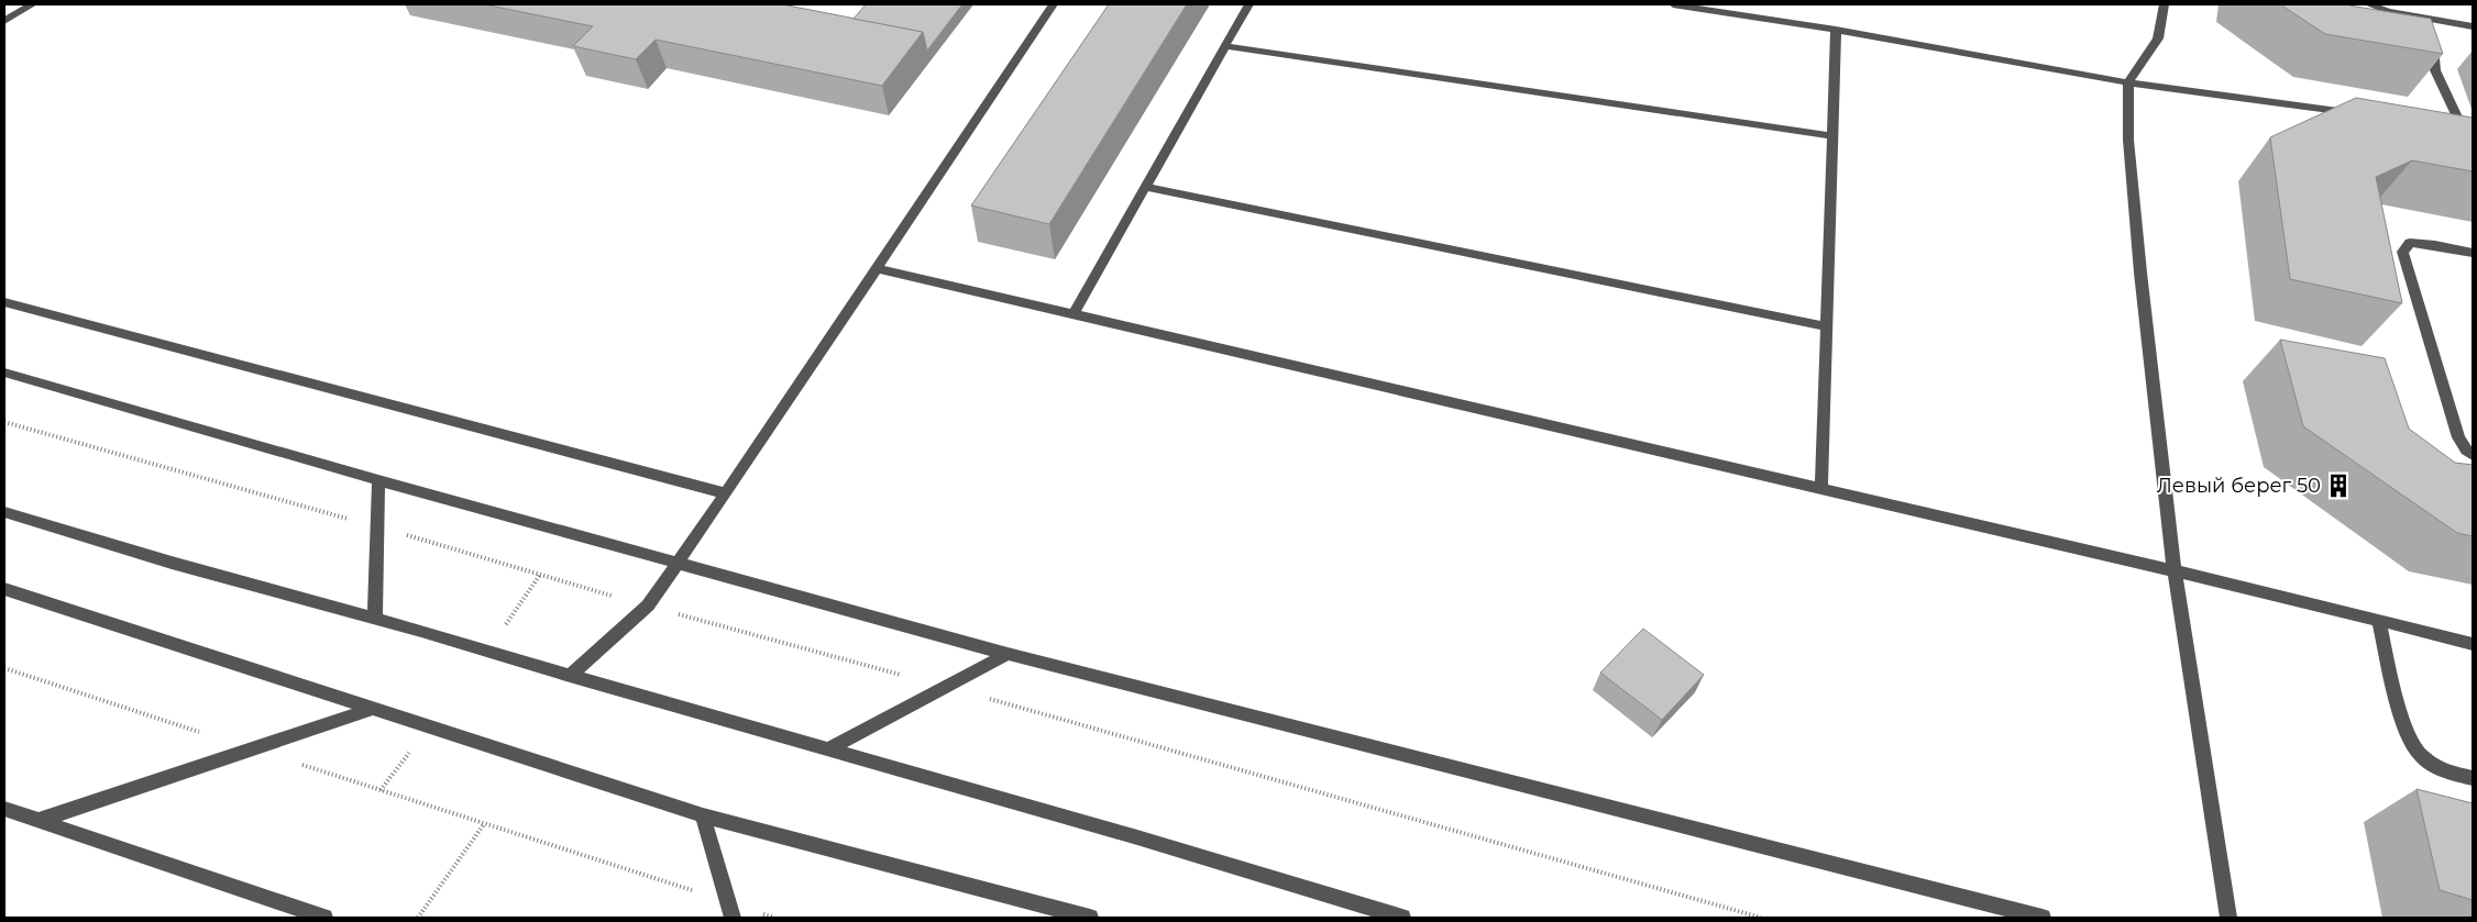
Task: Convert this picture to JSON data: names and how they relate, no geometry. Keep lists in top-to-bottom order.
{
  "places": {
    "building": ["Левый берег 50"]
  }
}
